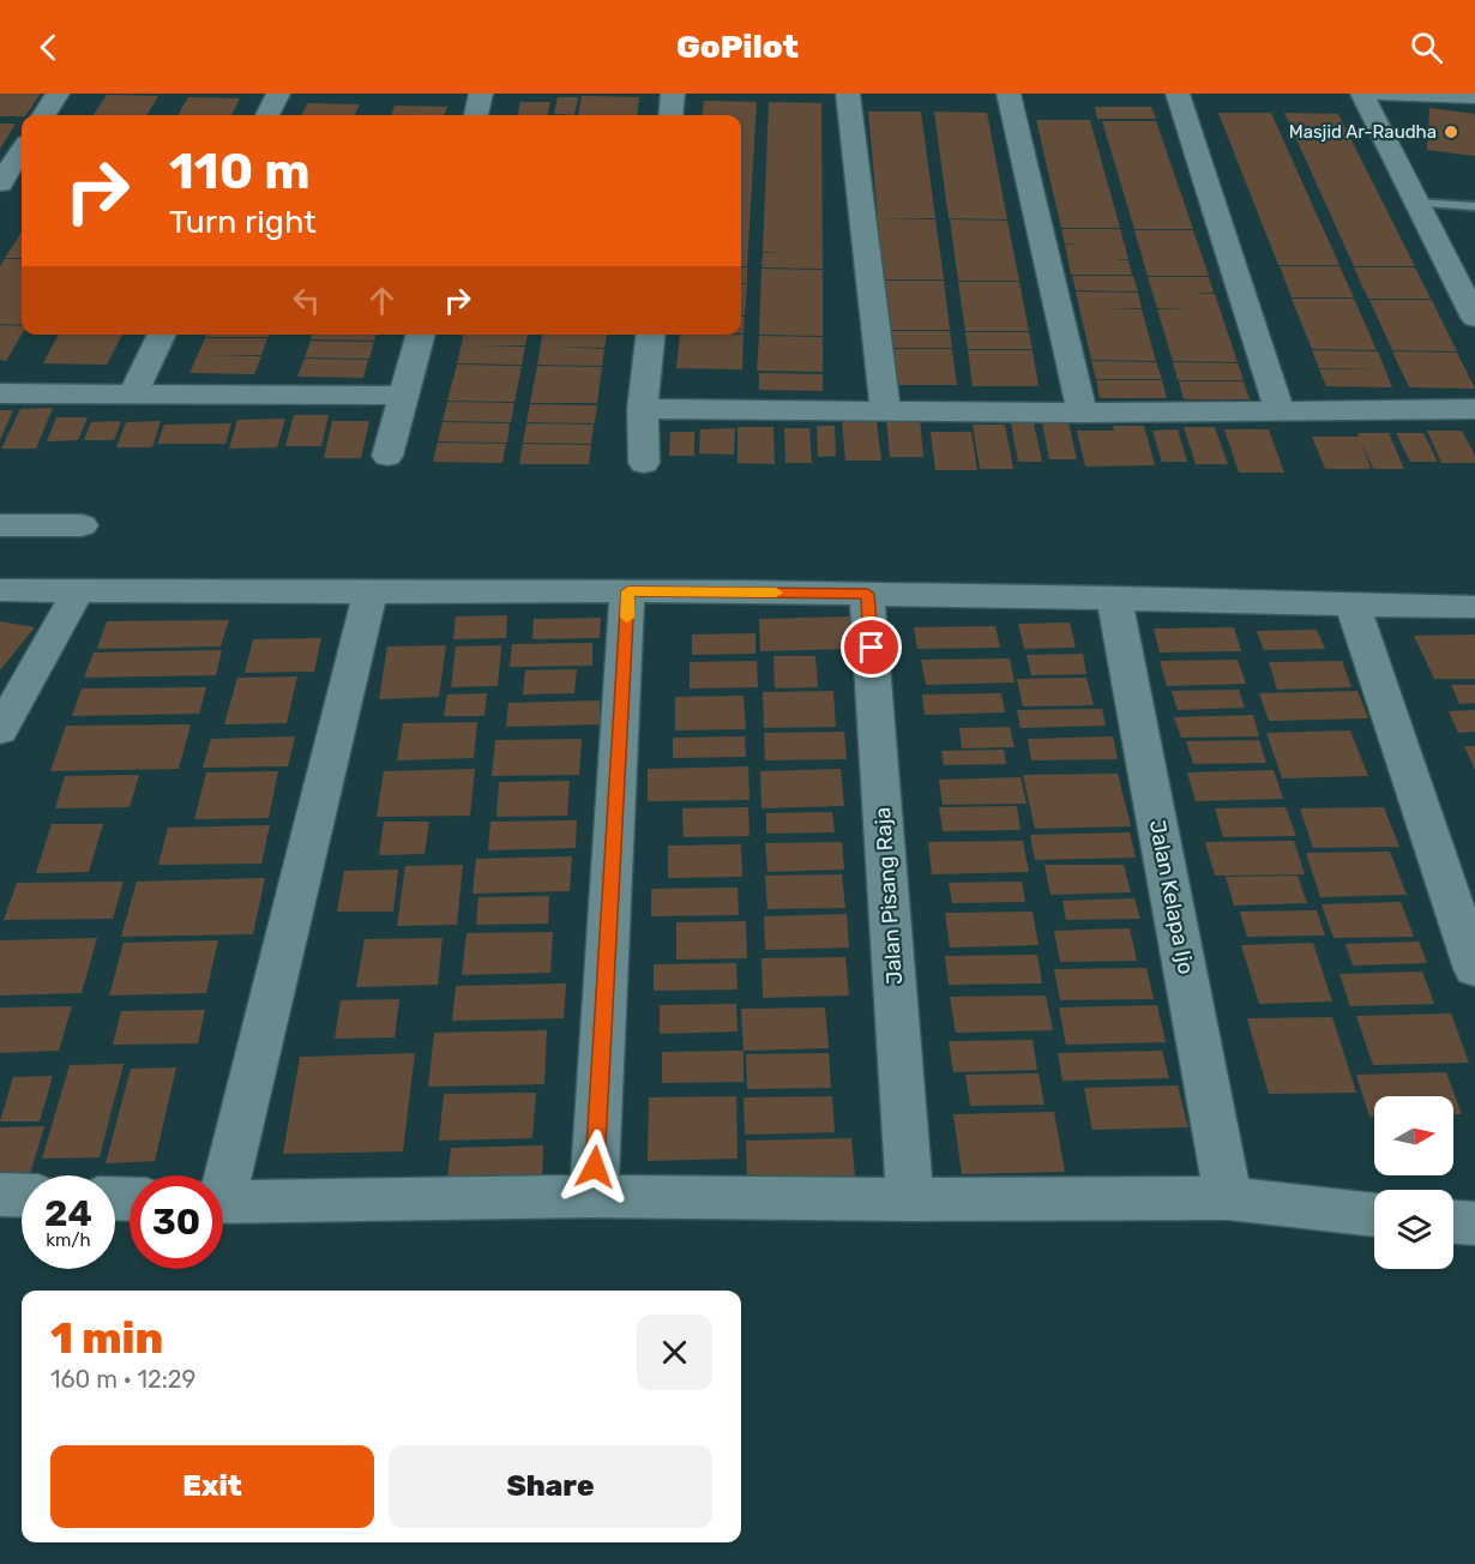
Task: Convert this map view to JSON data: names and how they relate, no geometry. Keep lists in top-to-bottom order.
{
  "streets": {
    "street": ["Jalan Pisang Raja", "Jalan Kelapa Ijo"]
  },
  "places": ["Masjid Ar-Raudha"],
  "north": "right",
  "page": {
    "header": "GoPilot",
    "turn": ["110 m", "Turn right"],
    "speed": "24 km/h",
    "limit": "30",
    "heading": ["1 min", "160 m · 12:29"],
    "buttons": ["Exit", "Share"]
  }
}
